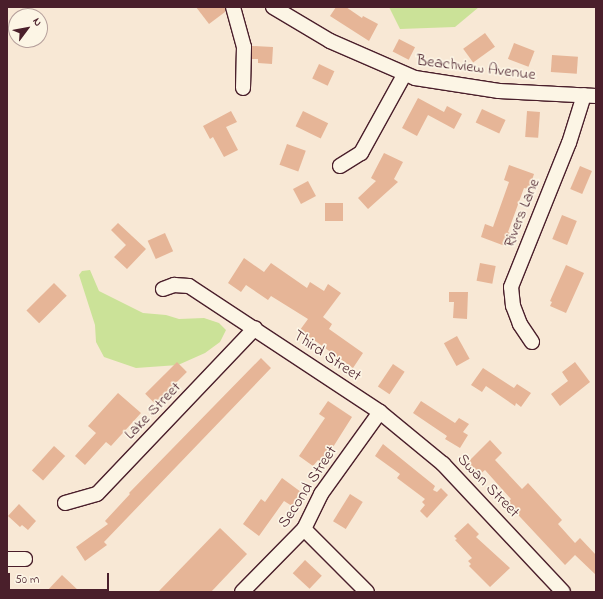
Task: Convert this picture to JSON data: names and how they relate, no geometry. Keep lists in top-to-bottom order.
{
  "streets": {
    "street": [
      "Beachview Avenue",
      "Rivers Lane",
      "Third Street",
      "Lake Street",
      "Swan Street",
      "Second Street"
    ]
  },
  "crossings": [
    ["Beachview Avenue", "Rivers Lane"],
    ["Third Street", "Lake Street"],
    ["Third Street", "Swan Street"],
    ["Third Street", "Second Street"],
    ["Swan Street", "Second Street"]
  ],
  "scale_bar": "50 m",
  "north": "top right"
}
